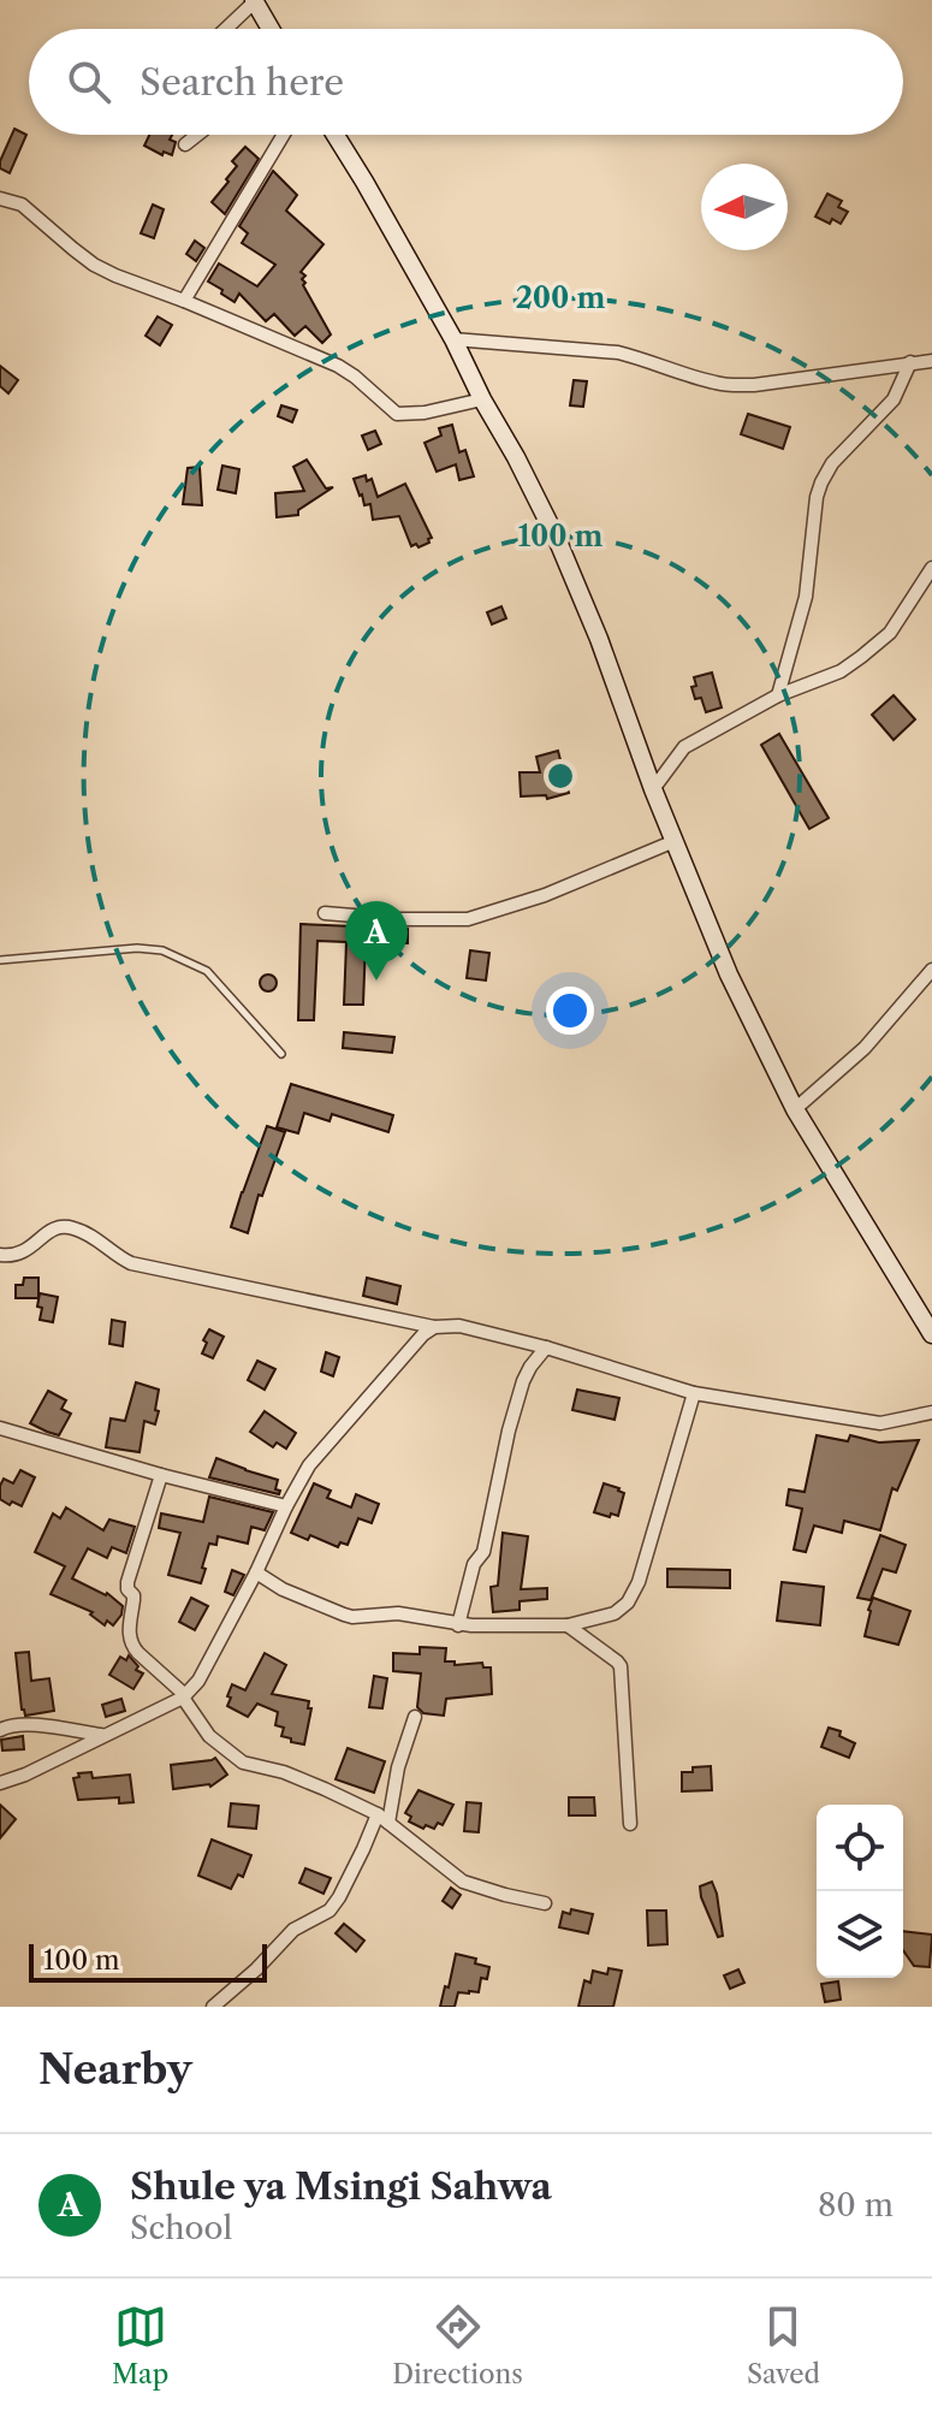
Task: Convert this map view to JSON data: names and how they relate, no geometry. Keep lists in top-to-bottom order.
{
  "scale_bar": "100 m",
  "north": "left",
  "page": {
    "search": "Search here",
    "pins": "A",
    "scale": "100 m",
    "heading": "Nearby",
    "list": [
      {
        "mark": "A",
        "name": "Shule ya Msingi Sahwa",
        "note": "School",
        "value": "80 m"
      }
    ],
    "nav": ["Map", "Directions", "Saved"]
  },
  "rings": ["200 m", "100 m"]
}
